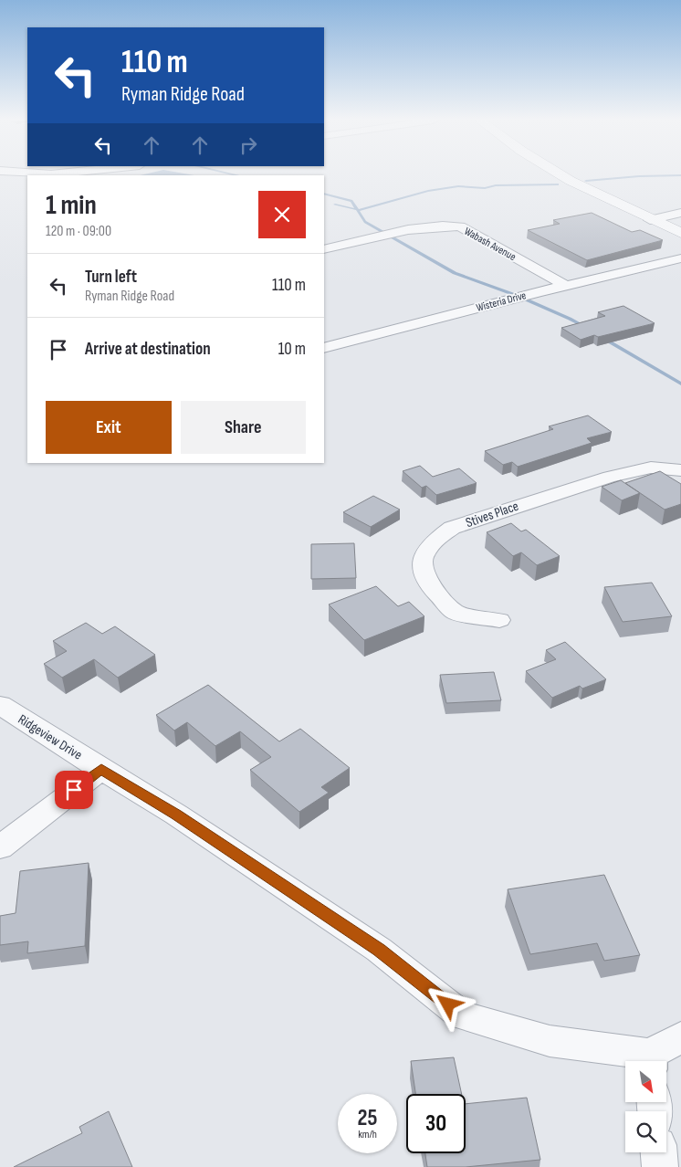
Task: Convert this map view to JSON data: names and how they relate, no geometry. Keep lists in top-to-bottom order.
{
  "streets": {
    "street": [
      "Wabash Avenue",
      "Wisteria Drive",
      "Stives Place",
      "Ridgeview Drive"
    ]
  },
  "crossings": [
    ["Wabash Avenue", "Wisteria Drive"]
  ],
  "north": "bottom right",
  "page": {
    "turn": ["110 m", "Ryman Ridge Road"],
    "heading": ["1 min", "120 m · 09:00"],
    "list": [
      {
        "name": "Turn left",
        "note": "Ryman Ridge Road",
        "value": "110 m"
      },
      {
        "name": "Arrive at destination",
        "value": "10 m"
      }
    ],
    "buttons": ["Exit", "Share"],
    "speed": "25 km/h",
    "limit": "30"
  }
}
